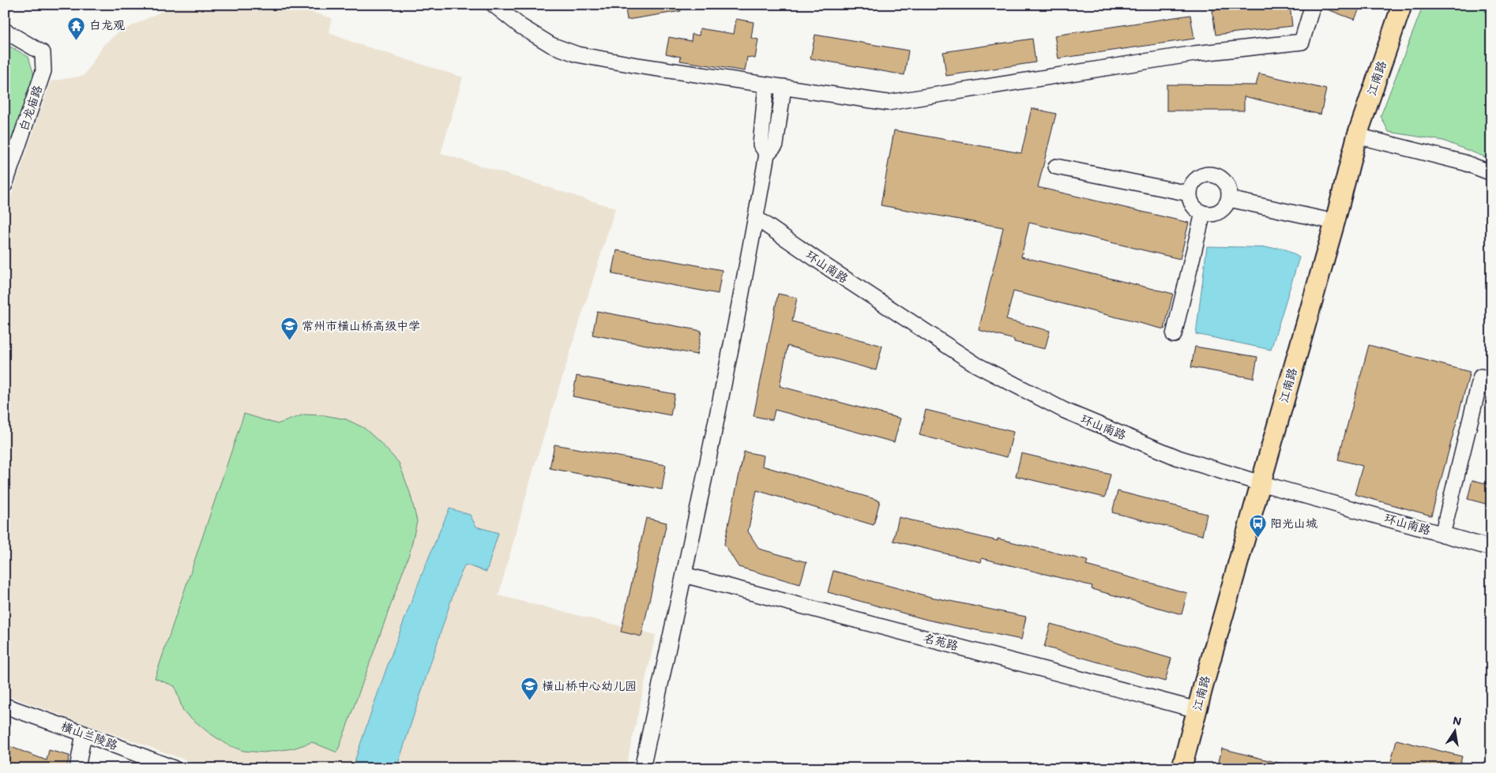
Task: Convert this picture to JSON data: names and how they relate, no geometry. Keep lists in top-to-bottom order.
{
  "streets": {
    "main road": ["江南路"],
    "street": [
      "白龙庙路",
      "环山南路",
      "名苑路",
      "横山兰陵路"
    ]
  },
  "crossings": [
    ["江南路", "环山南路"],
    ["江南路", "名苑路"]
  ],
  "places": {
    "temple": ["白龙观"],
    "school or university": ["常州市横山桥高级中学", "横山桥中心幼儿园"],
    "bus stop": ["阳光山城"]
  },
  "north": "top"
}
